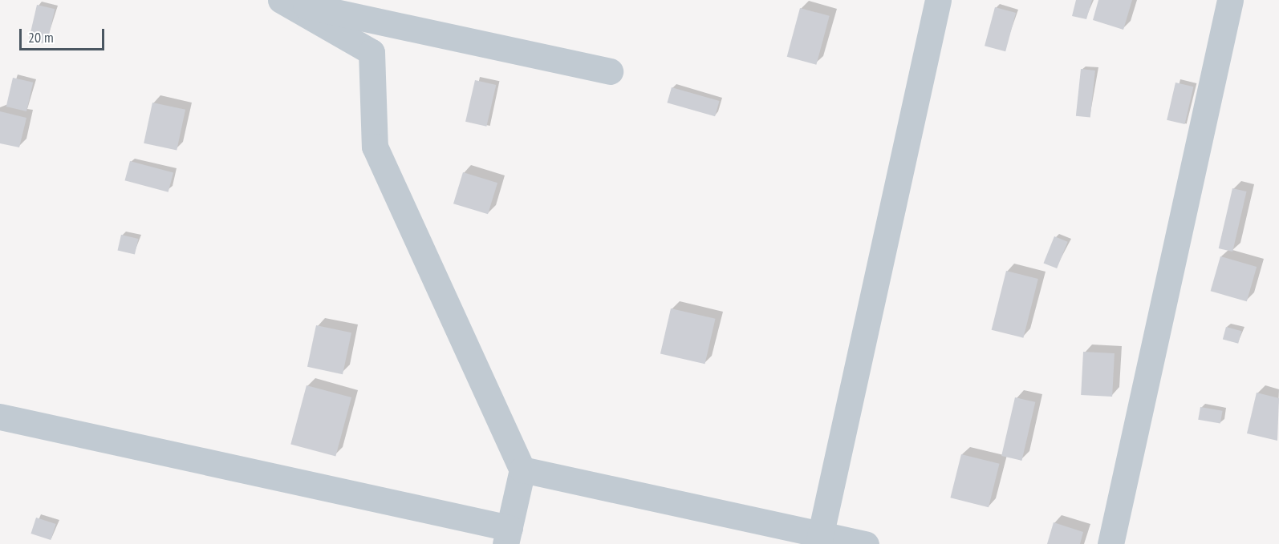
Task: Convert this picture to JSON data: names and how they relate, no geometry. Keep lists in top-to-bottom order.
{
  "scale_bar": "20 m"
}
